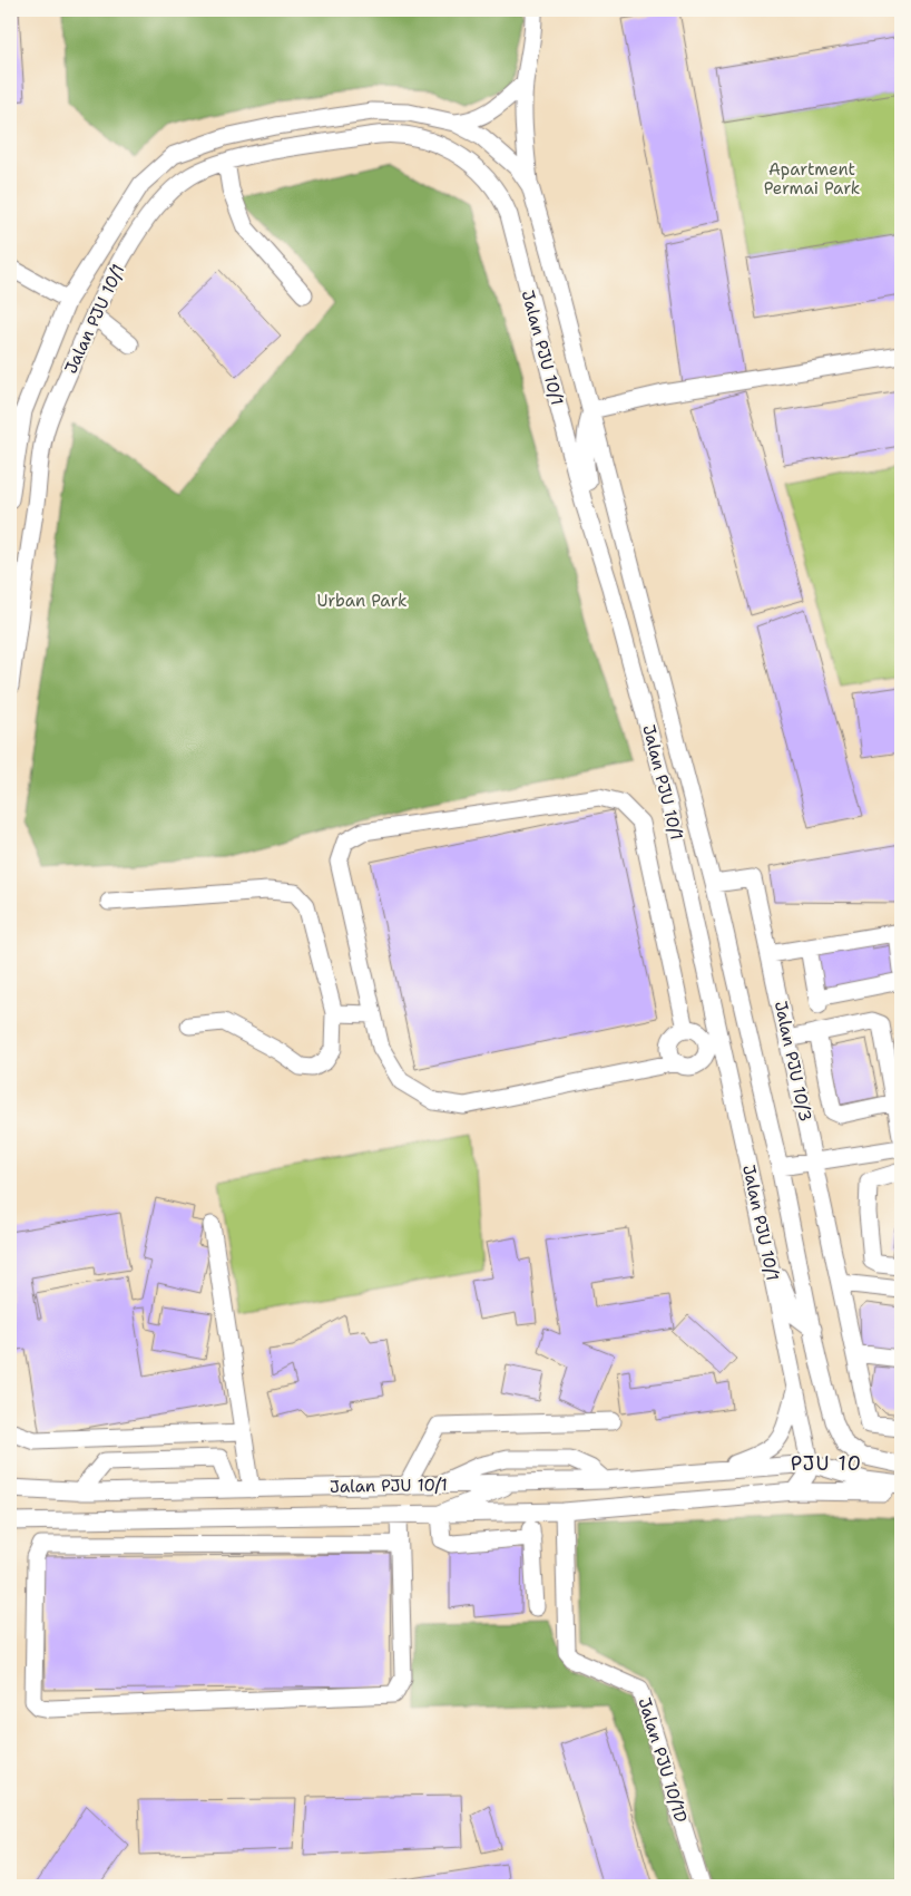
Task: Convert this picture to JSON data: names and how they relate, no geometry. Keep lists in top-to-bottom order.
{
  "streets": {
    "street": ["Jalan PJU 10/1", "Jalan PJU 10/3", "Jalan PJU 10/1D"]
  },
  "crossings": [
    ["Jalan PJU 10/1", "Jalan PJU 10/3"],
    ["Jalan PJU 10/1", "Jalan PJU 10/1D"]
  ],
  "districts": ["PJU 10"],
  "parks": ["Apartment Permai Park", "Urban Park"]
}
